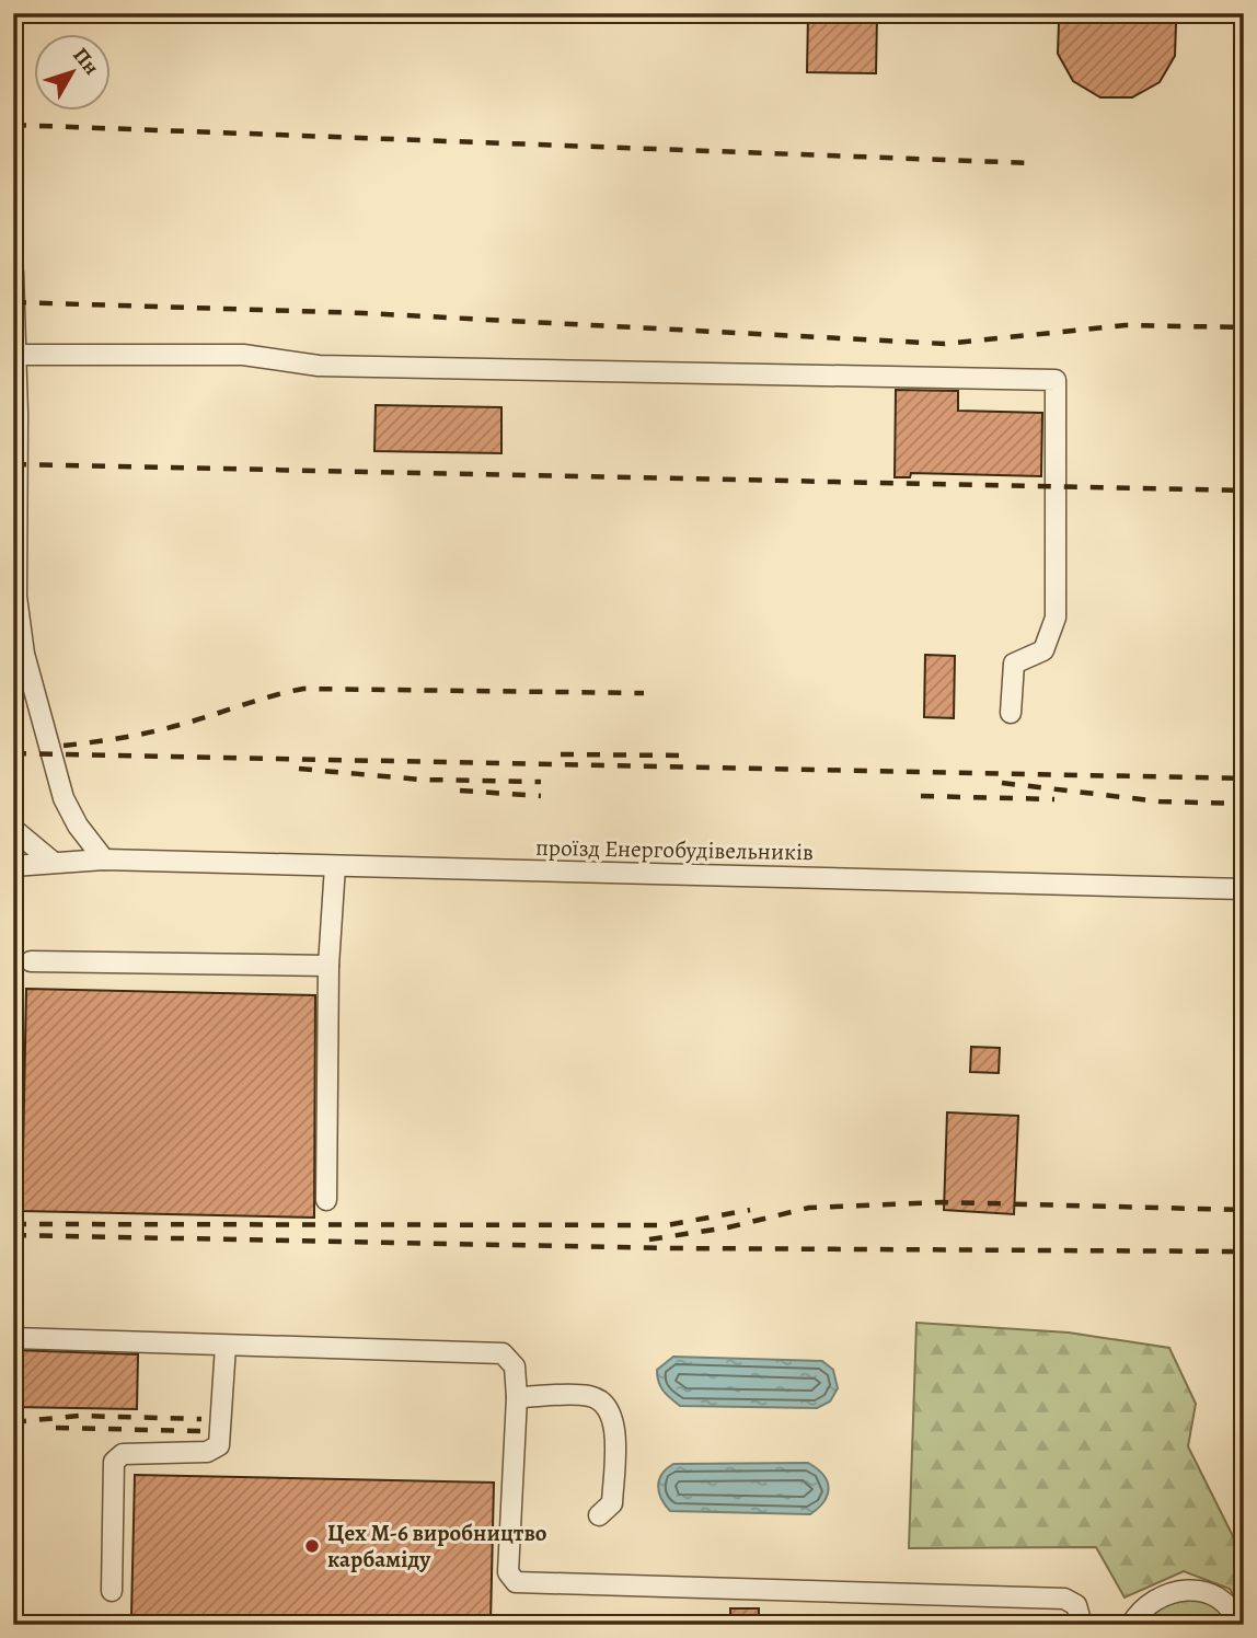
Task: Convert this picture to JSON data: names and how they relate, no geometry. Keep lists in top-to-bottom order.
{
  "streets": {
    "street": ["проїзд Енергобудівельників"]
  },
  "places": ["Цех М-6 виробництво карбаміду"],
  "north": "top right"
}
